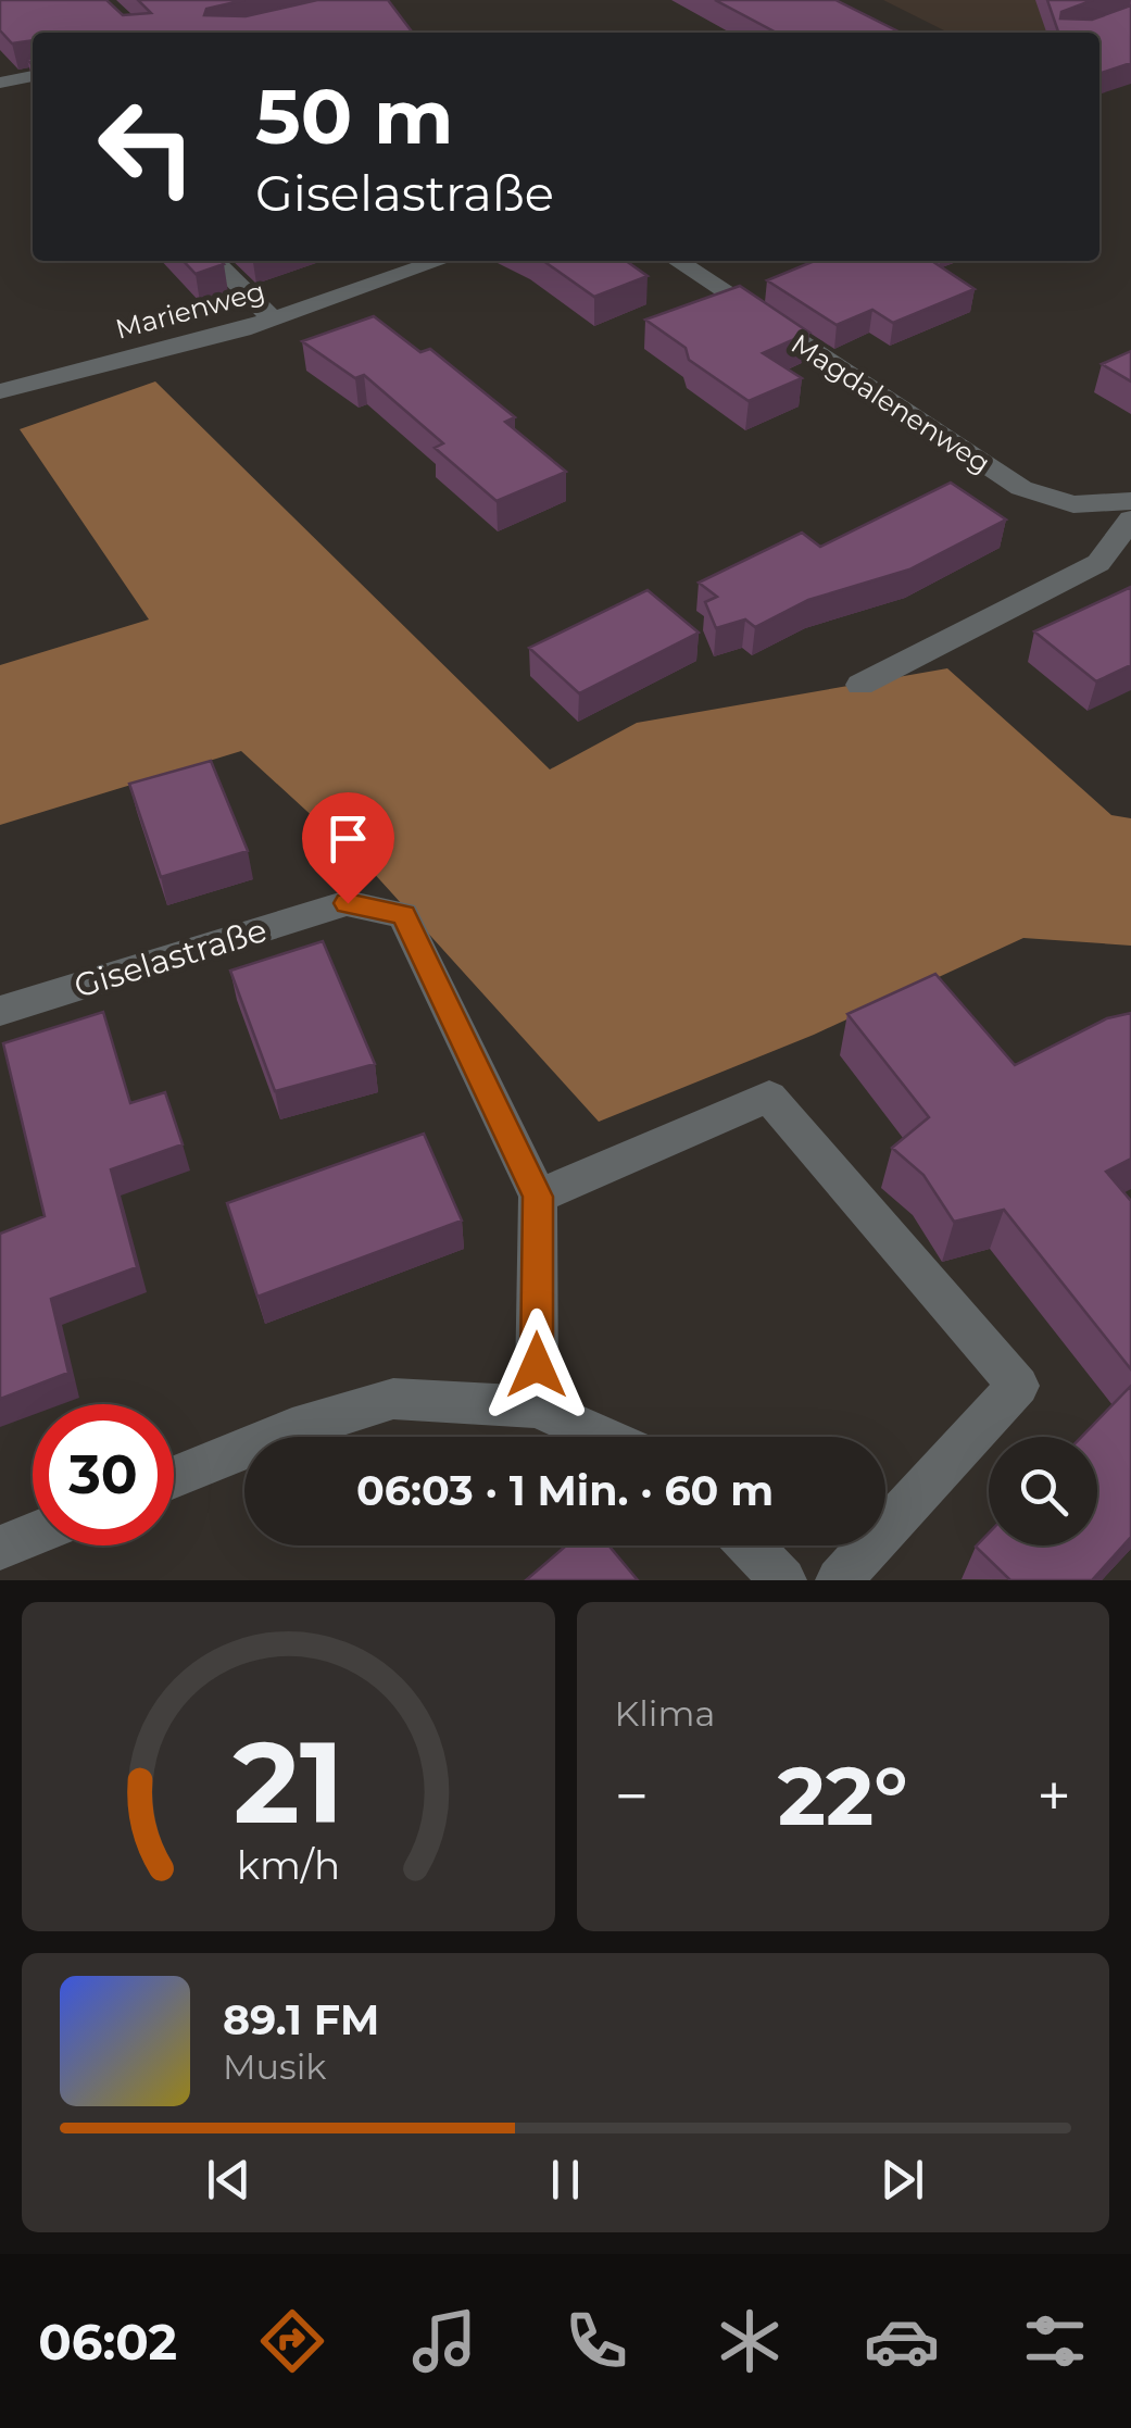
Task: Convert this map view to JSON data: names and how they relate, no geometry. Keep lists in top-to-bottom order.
{
  "streets": {
    "street": ["Marienweg", "Magdalenenweg", "Giselastraße"]
  },
  "page": {
    "turn": ["50 m", "Giselastraße"],
    "limit": "30",
    "trip": "06:03 · 1 Min. · 60 m",
    "tile": "Klima",
    "heat": ["−", "22°", "+"],
    "song": ["89.1 FM", "Musik"],
    "tabs": "06:02",
    "gauge": ["21", "km/h"]
  }
}
